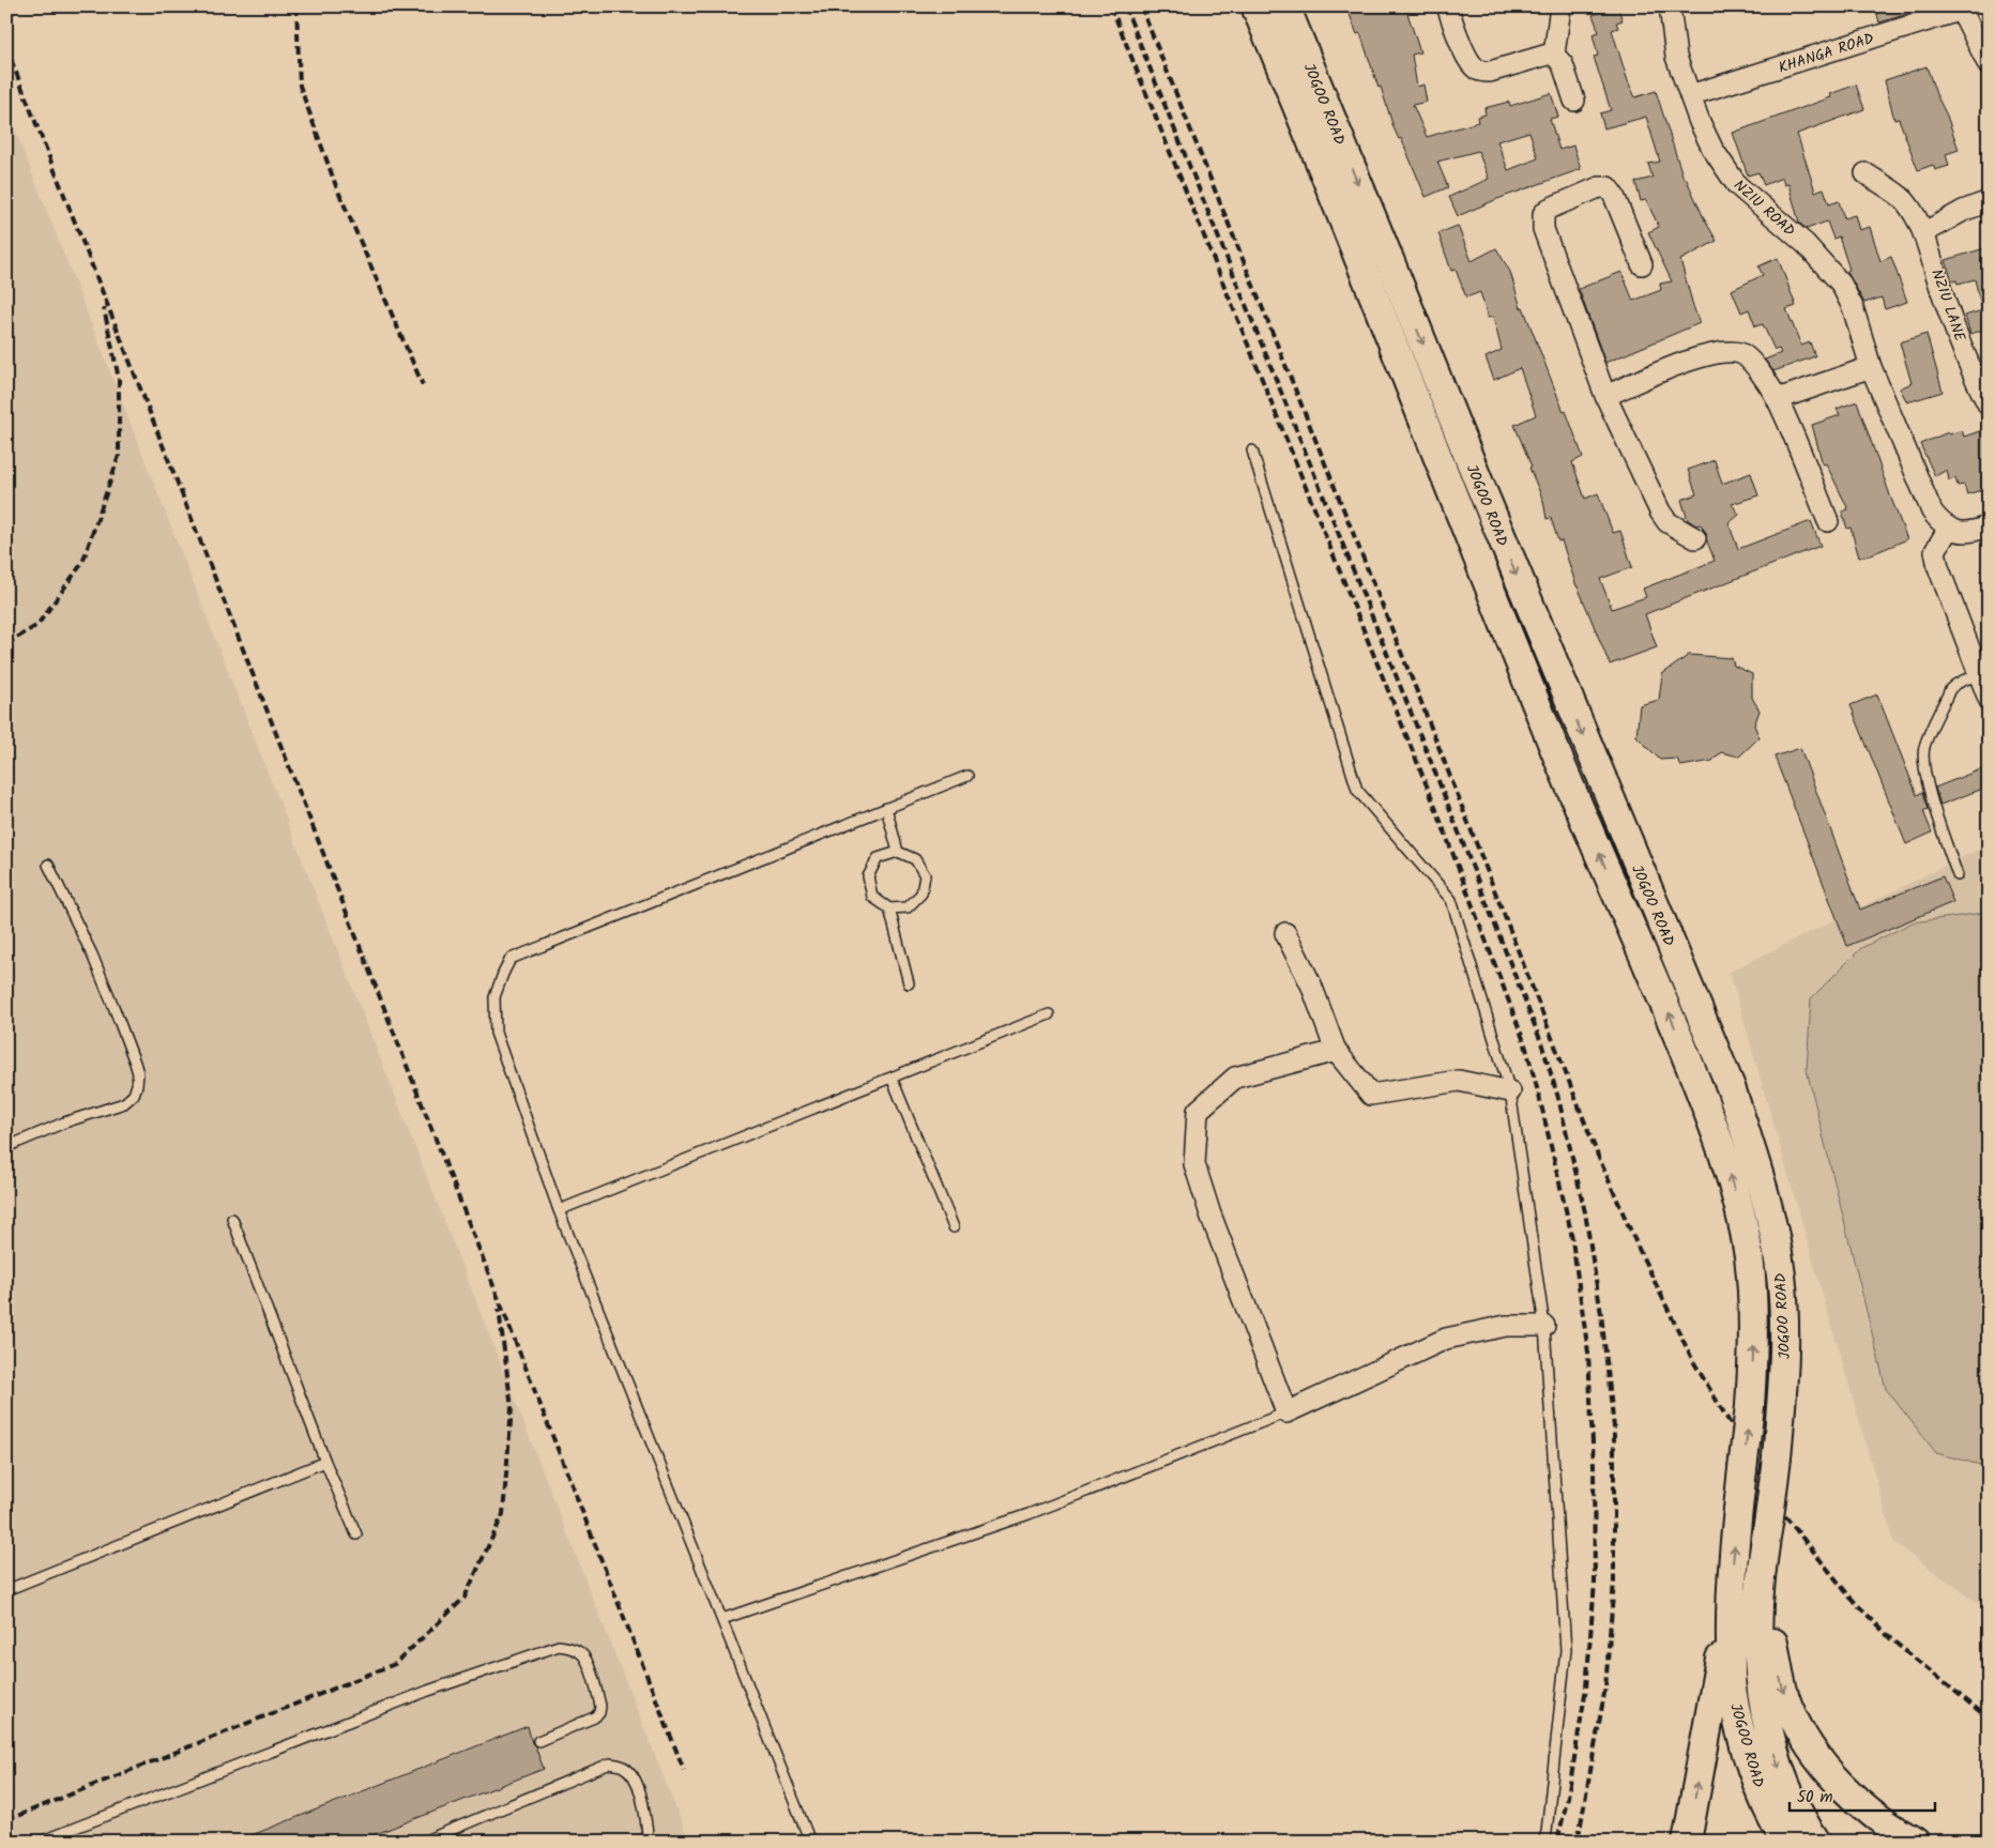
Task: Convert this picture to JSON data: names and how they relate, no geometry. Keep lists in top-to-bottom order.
{
  "streets": {
    "main road": ["JOGOO ROAD"],
    "street": ["KHANGA ROAD", "NZIU ROAD", "NZIU LANE"]
  },
  "crossings": [
    ["KHANGA ROAD", "NZIU ROAD"]
  ],
  "scale_bar": "50 m"
}
